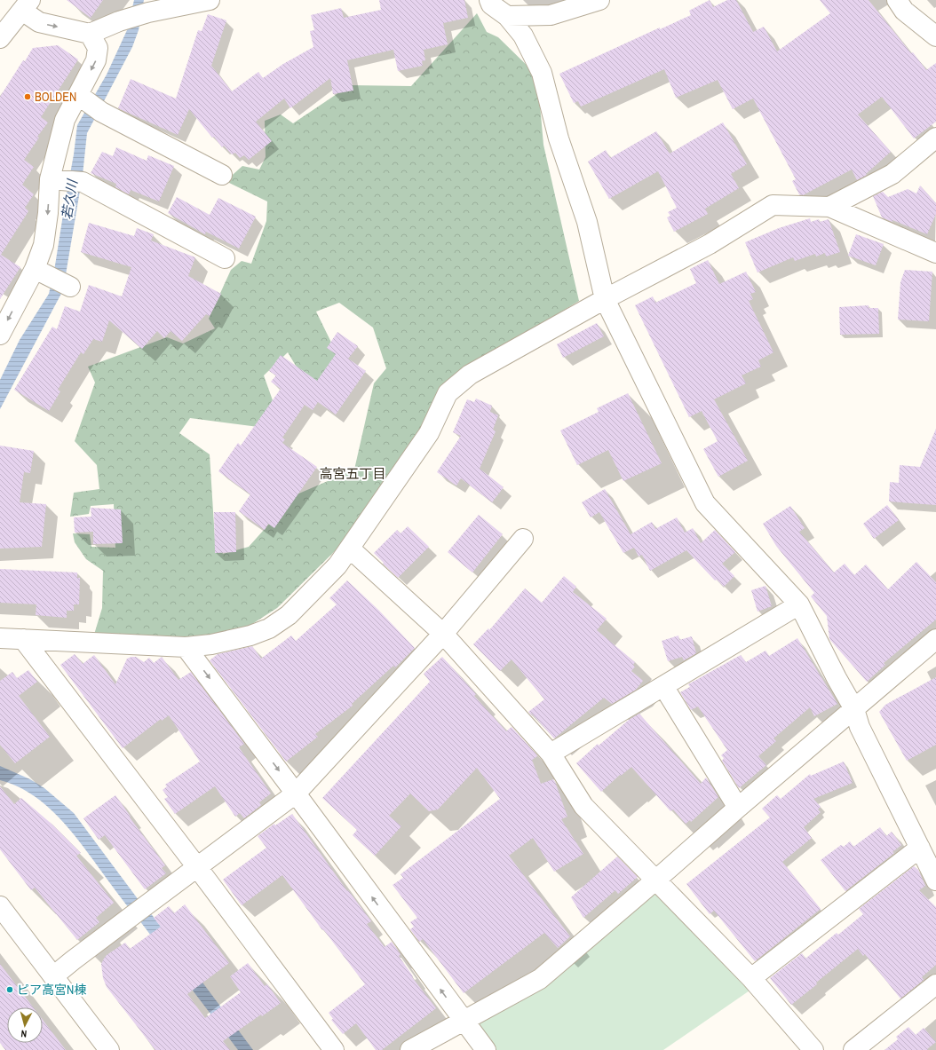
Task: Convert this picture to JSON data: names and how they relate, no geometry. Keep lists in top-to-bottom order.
{
  "districts": ["高宮五丁目"],
  "water": ["若久川"],
  "places": ["BOLDEN", "ピア高宮N棟"],
  "north": "bottom"
}
